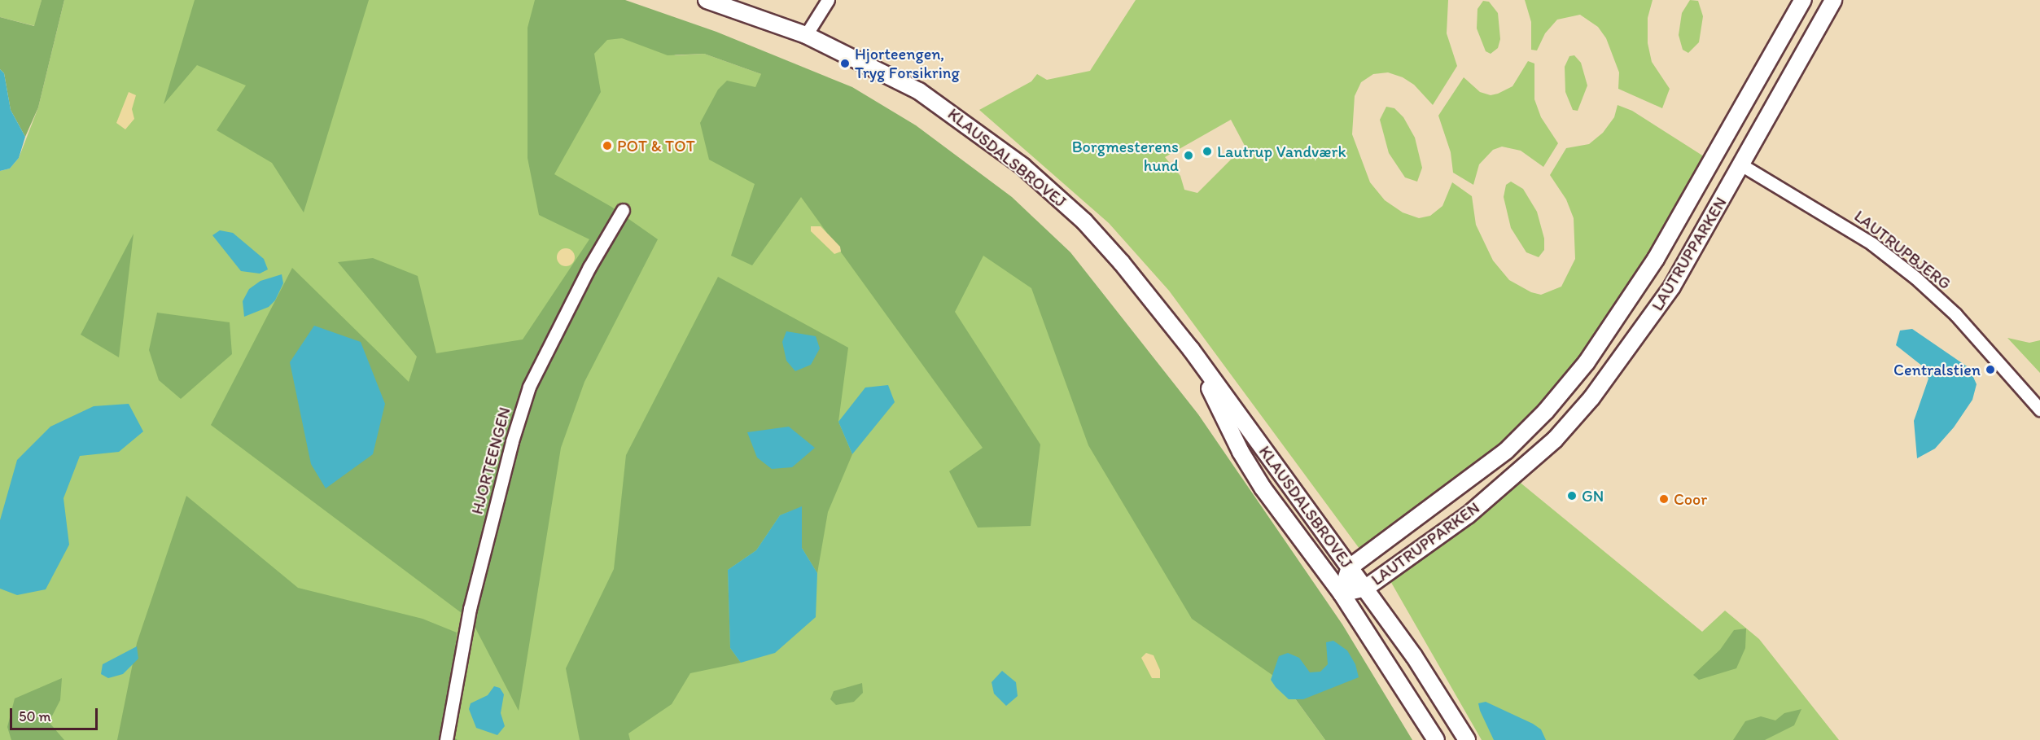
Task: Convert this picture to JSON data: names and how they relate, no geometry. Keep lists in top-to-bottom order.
{
  "streets": {
    "street": [
      "KLAUSDALSBROVEJ",
      "LAUTRUPBJERG",
      "LAUTRUPPARKEN",
      "HJORTEENGEN"
    ]
  },
  "crossings": [
    ["KLAUSDALSBROVEJ", "LAUTRUPPARKEN"],
    ["LAUTRUPBJERG", "LAUTRUPPARKEN"]
  ],
  "places": [
    "Hjorteengen, Tryg Forsikring",
    "POT & TOT",
    "Lautrup Vandværk",
    "Borgmesterens hund",
    "Centralstien",
    "GN",
    "Coor"
  ],
  "scale_bar": "50 m"
}
